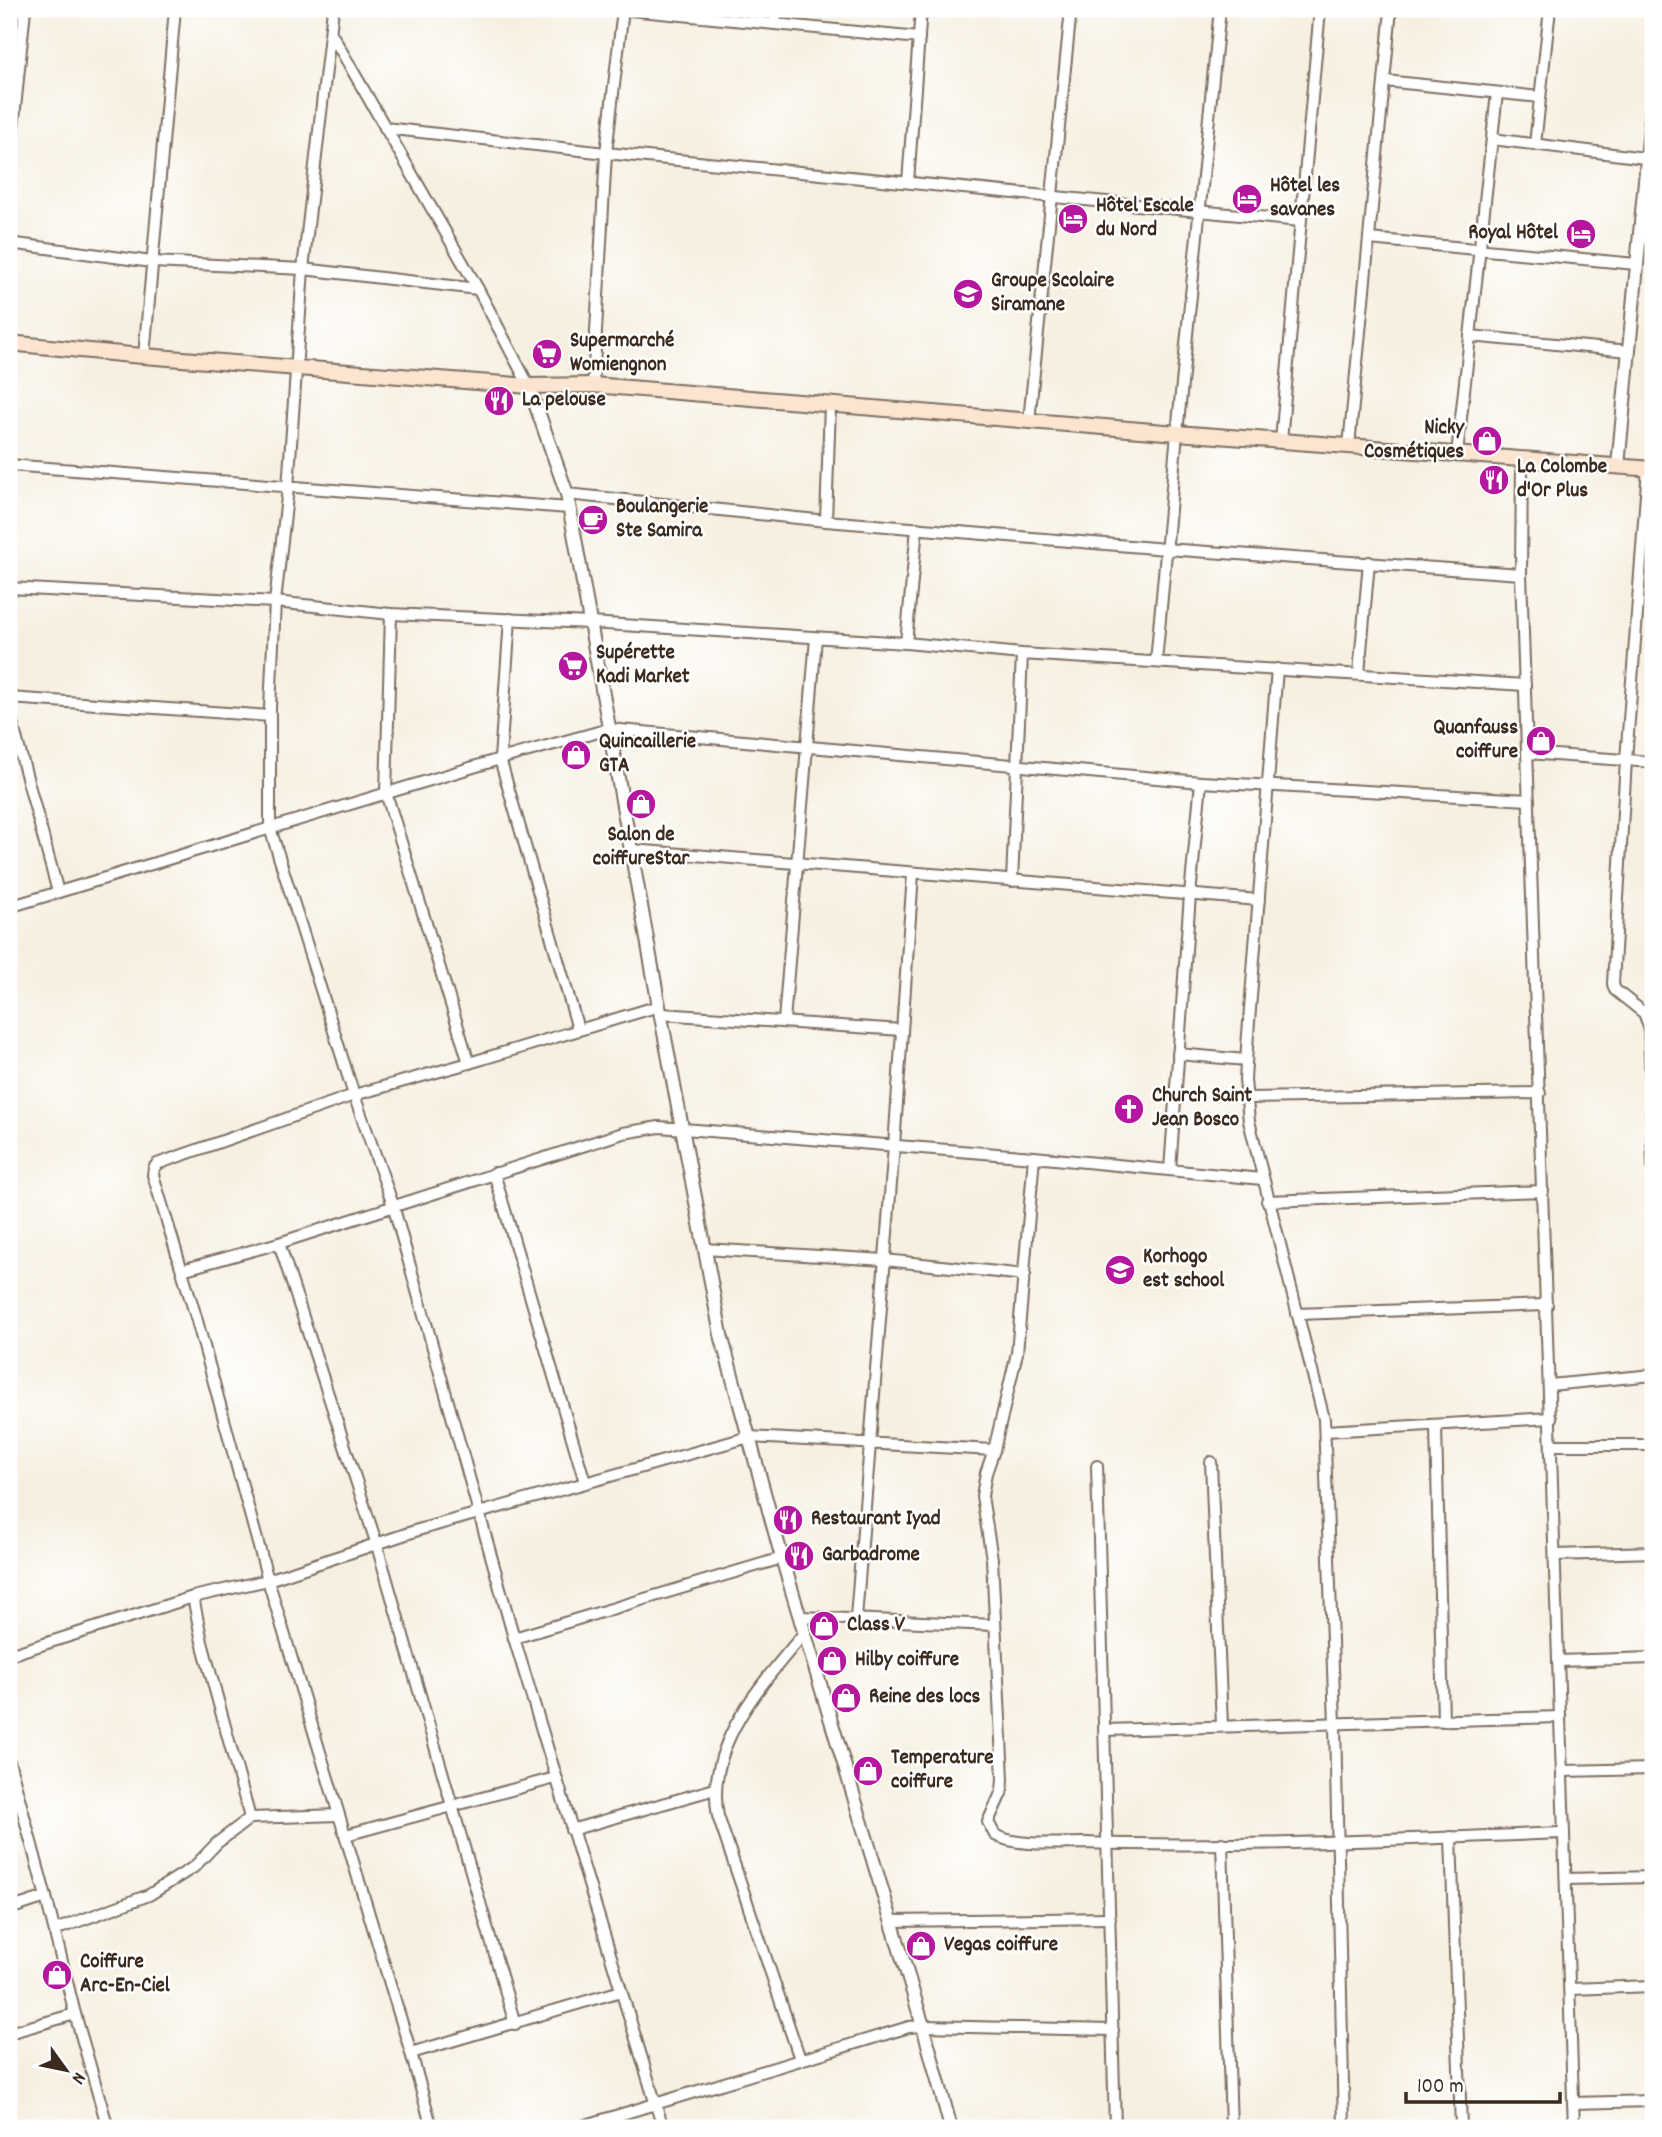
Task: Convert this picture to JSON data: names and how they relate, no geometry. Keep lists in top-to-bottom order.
{
  "places": {
    "hotel": ["Hôtel les savanes", "Hôtel Escale du Nord", "Royal Hôtel"],
    "school or university": ["Groupe Scolaire Siramane", "Korhogo est school"],
    "supermarket": ["Supermarché Womiengnon", "Supérette Kadi Market"],
    "restaurant": [
      "La pelouse",
      "La Colombe d'Or Plus",
      "Restaurant Iyad",
      "Garbadrome"
    ],
    "shop": [
      "Nicky Cosmétiques",
      "Quanfauss coiffure",
      "Quincaillerie GTA",
      "Salon de coiffureStar",
      "Class V",
      "Hilby coiffure",
      "Reine des locs",
      "Temperature coiffure",
      "Vegas coiffure",
      "Coiffure Arc-En-Ciel"
    ],
    "cafe": ["Boulangerie Ste Samira"],
    "church": ["Church Saint Jean Bosco"]
  },
  "scale_bar": "100 m",
  "north": "bottom right"
}
